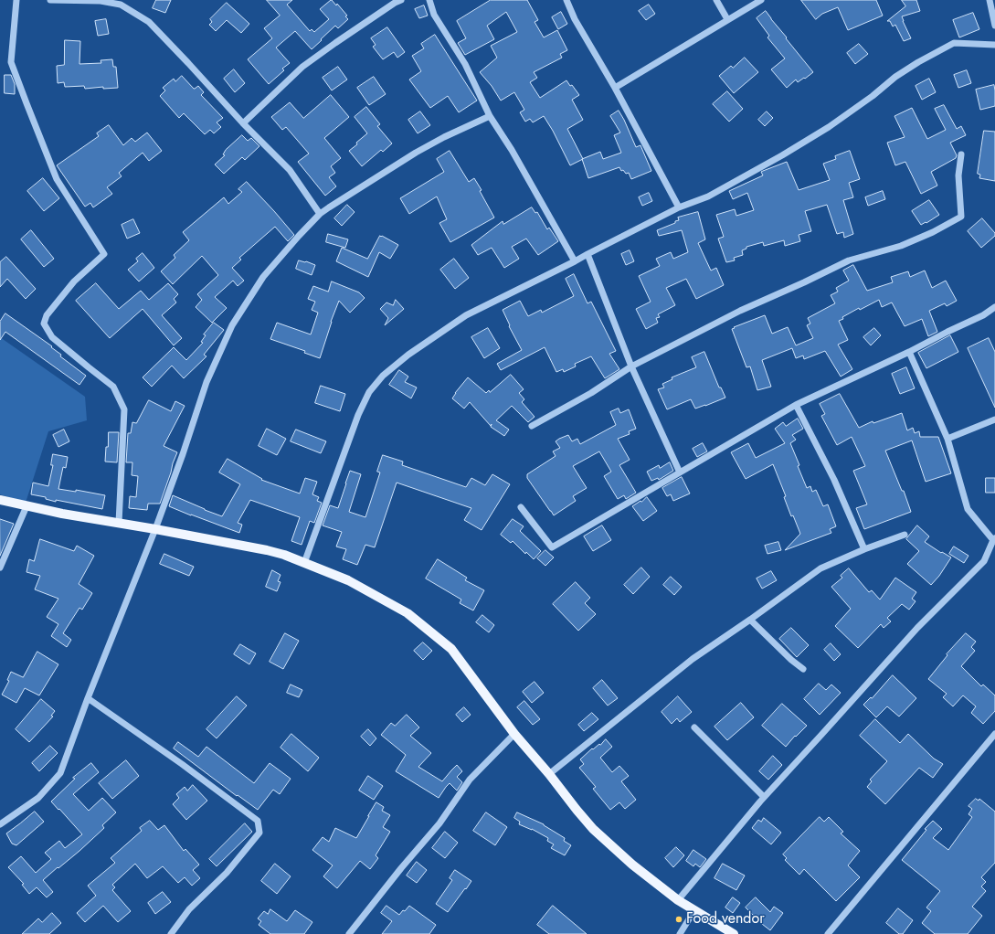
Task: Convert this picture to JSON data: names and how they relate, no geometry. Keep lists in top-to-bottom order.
{
  "places": ["Food vendor"]
}
